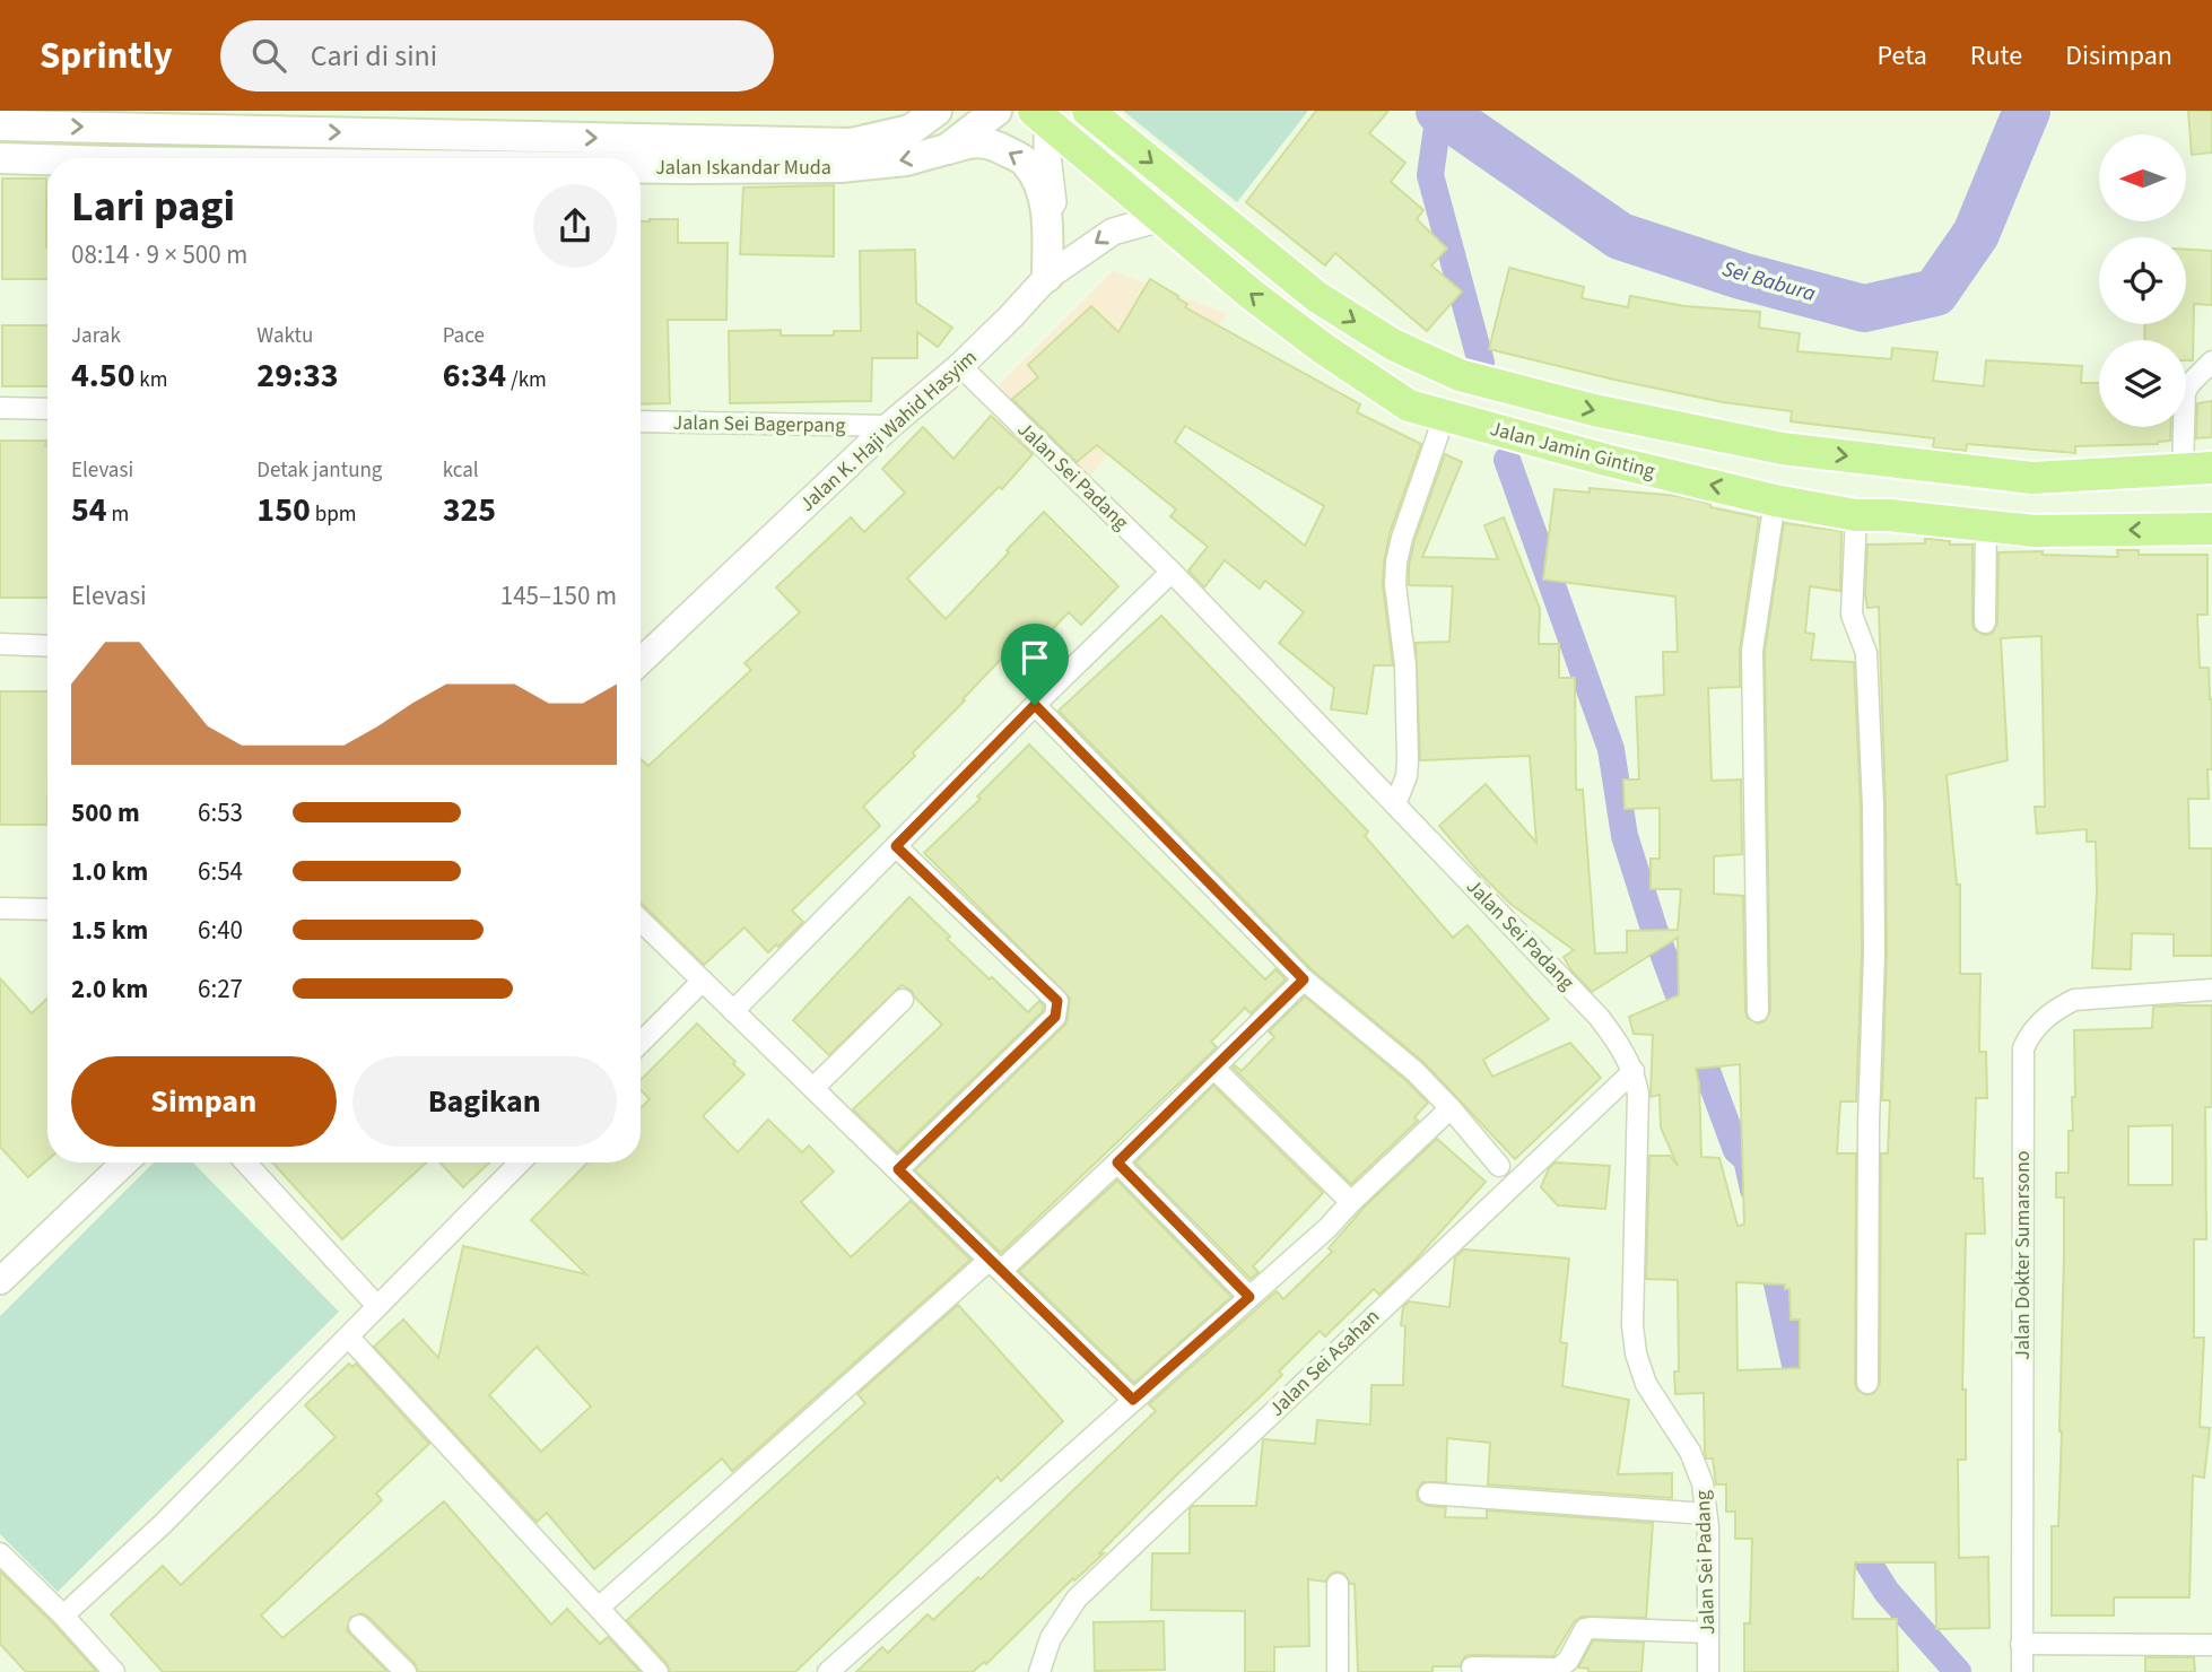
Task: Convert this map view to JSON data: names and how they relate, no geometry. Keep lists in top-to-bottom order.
{
  "streets": {
    "main road": ["Jalan Iskandar Muda", "Jalan Jamin Ginting"],
    "street": [
      "Jalan Sei Bagerpang",
      "Jalan K. Haji Wahid Hasyim",
      "Jalan Sei Padang",
      "Jalan Dokter Sumarsono",
      "Jalan Sei Asahan"
    ]
  },
  "crossings": [
    ["Jalan Sei Bagerpang", "Jalan K. Haji Wahid Hasyim"],
    ["Jalan K. Haji Wahid Hasyim", "Jalan Jamin Ginting"],
    ["Jalan K. Haji Wahid Hasyim", "Jalan Sei Padang"],
    ["Jalan Sei Padang", "Jalan Sei Asahan"]
  ],
  "water": ["Sei Babura"],
  "north": "left",
  "page": {
    "header": "Sprintly",
    "search": "Cari di sini",
    "nav": ["Peta", "Rute", "Disimpan"],
    "heading": ["Lari pagi", "08:14 · 9 × 500 m"],
    "stats": [
      ["Jarak", "4.50 km"],
      ["Waktu", "29:33"],
      ["Pace", "6:34 /km"],
      ["Elevasi", "54 m"],
      ["Detak jantung", "150 bpm"],
      ["kcal", "325"]
    ],
    "chart": ["Elevasi", "145–150 m"],
    "list": [
      {
        "name": "500 m",
        "note": "6:53"
      },
      {
        "name": "1.0 km",
        "note": "6:54"
      },
      {
        "name": "1.5 km",
        "note": "6:40"
      },
      {
        "name": "2.0 km",
        "note": "6:27"
      }
    ],
    "buttons": ["Simpan", "Bagikan"]
  }
}
